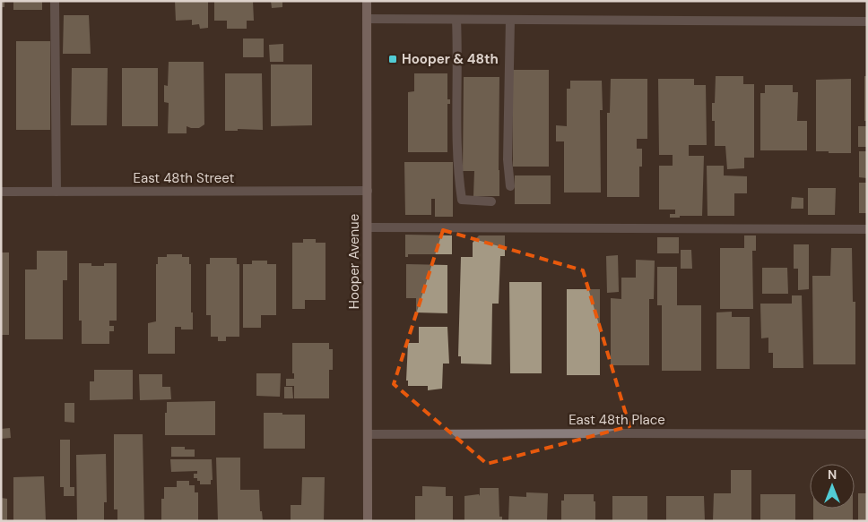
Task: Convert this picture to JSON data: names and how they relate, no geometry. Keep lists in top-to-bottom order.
{
  "streets": {
    "street": ["East 48th Street", "Hooper Avenue", "East 48th Place"]
  },
  "crossings": [
    ["East 48th Street", "Hooper Avenue"],
    ["Hooper Avenue", "East 48th Place"]
  ],
  "places": {
    "transit": ["Hooper & 48th"]
  },
  "north": "top"
}
